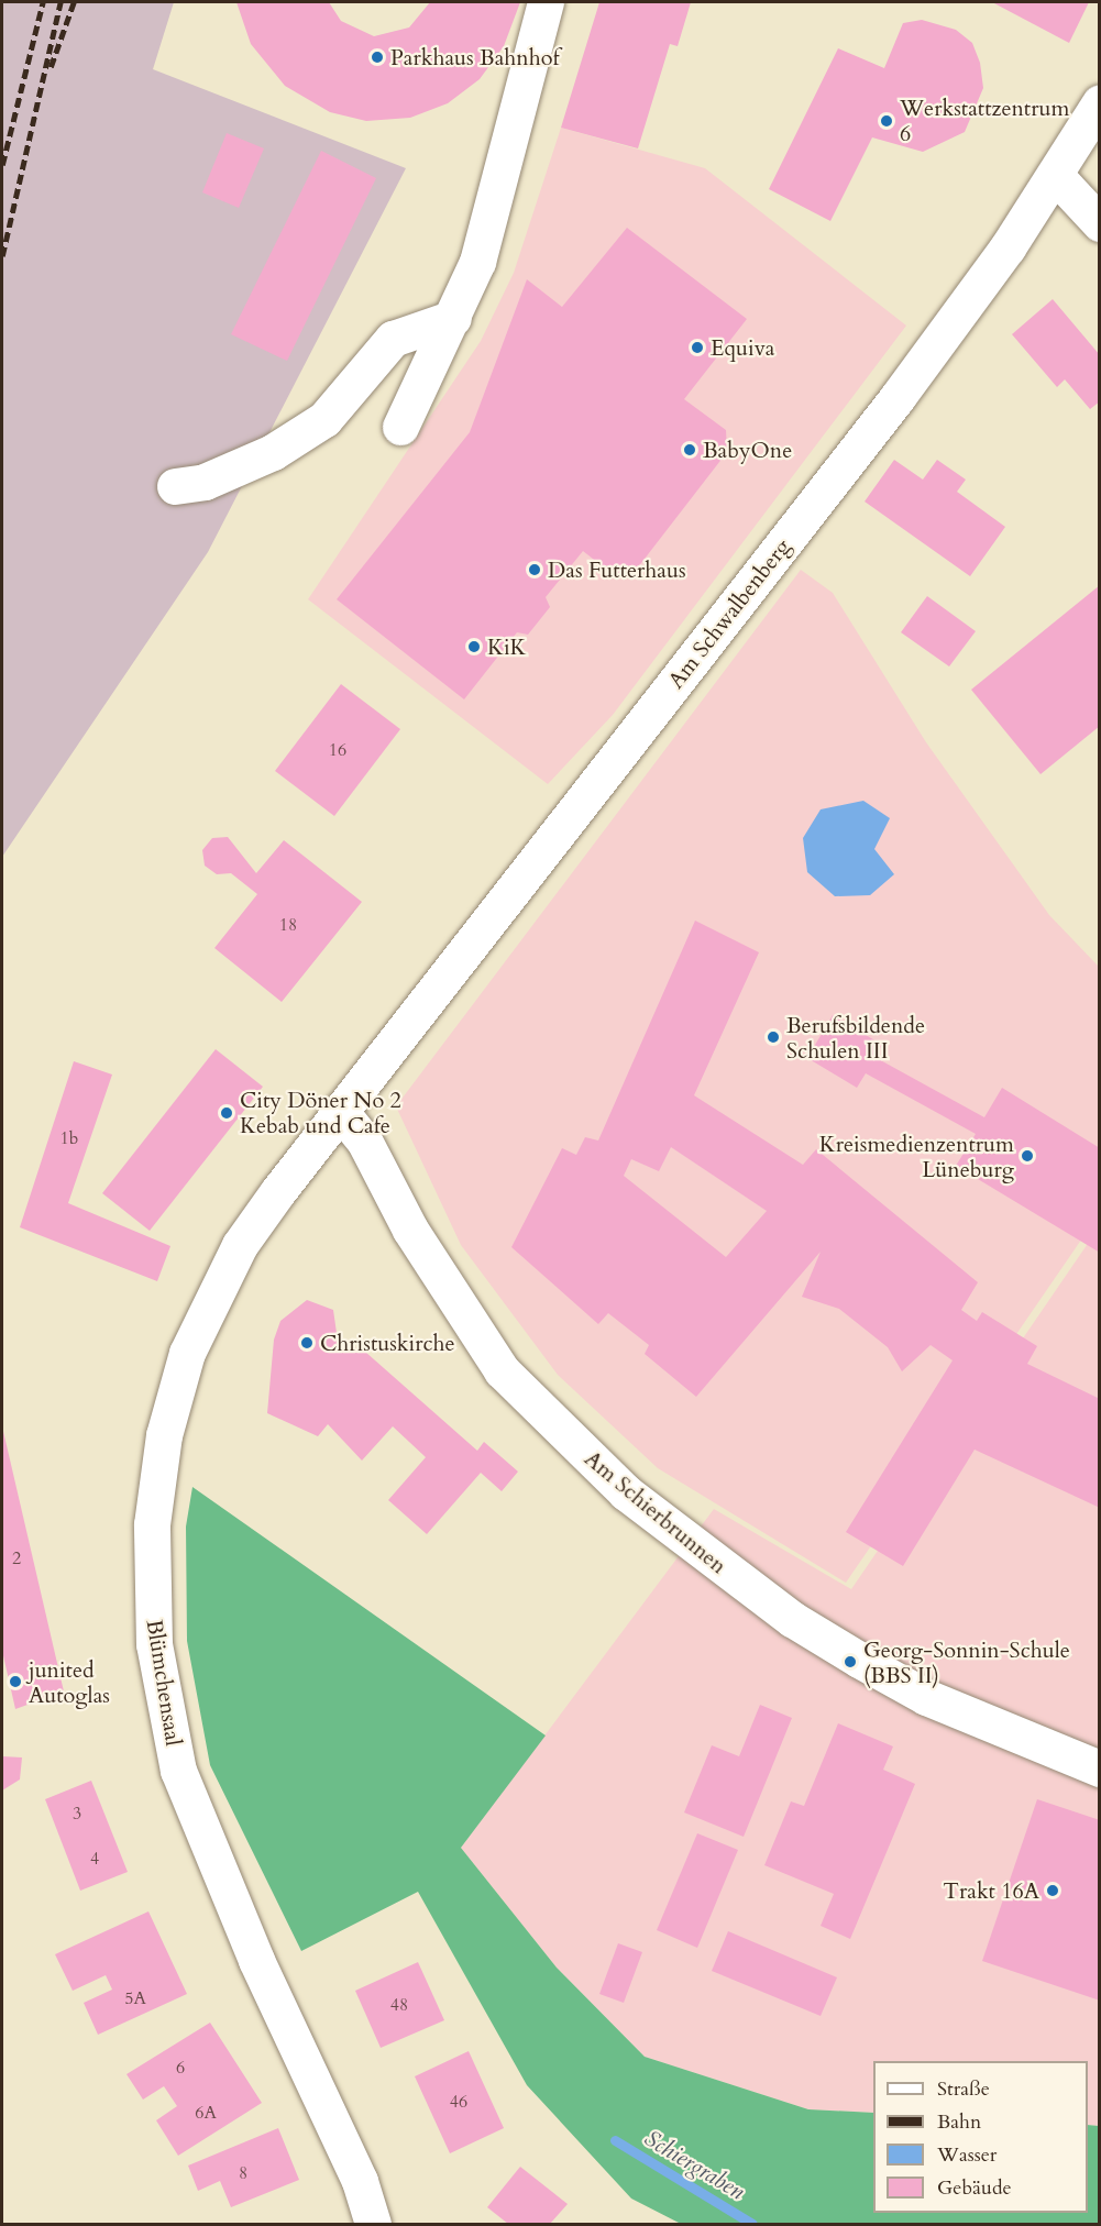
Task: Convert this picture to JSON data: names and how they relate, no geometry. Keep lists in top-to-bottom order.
{
  "streets": {
    "street": ["Am Schwalbenberg", "Am Schierbrunnen", "Blümchensaal"]
  },
  "crossings": [
    ["Am Schwalbenberg", "Am Schierbrunnen"],
    ["Am Schwalbenberg", "Blümchensaal"],
    ["Am Schierbrunnen", "Blümchensaal"]
  ],
  "water": ["Schiergraben"],
  "places": [
    "Parkhaus Bahnhof",
    "Werkstattzentrum 6",
    "Equiva",
    "BabyOne",
    "Das Futterhaus",
    "KiK",
    "Berufsbildende Schulen III",
    "City Döner No 2 Kebab und Cafe",
    "Kreismedienzentrum Lüneburg",
    "Christuskirche",
    "Georg-Sonnin-Schule (BBS II)",
    "junited Autoglas",
    "Trakt 16A"
  ],
  "house_numbers": [
    "16",
    "18",
    "1b",
    "2",
    "3",
    "4",
    "5A",
    "48",
    "6",
    "46",
    "6A",
    "8"
  ],
  "legend": [
    "Straße",
    "Bahn",
    "Wasser",
    "Gebäude"
  ]
}
